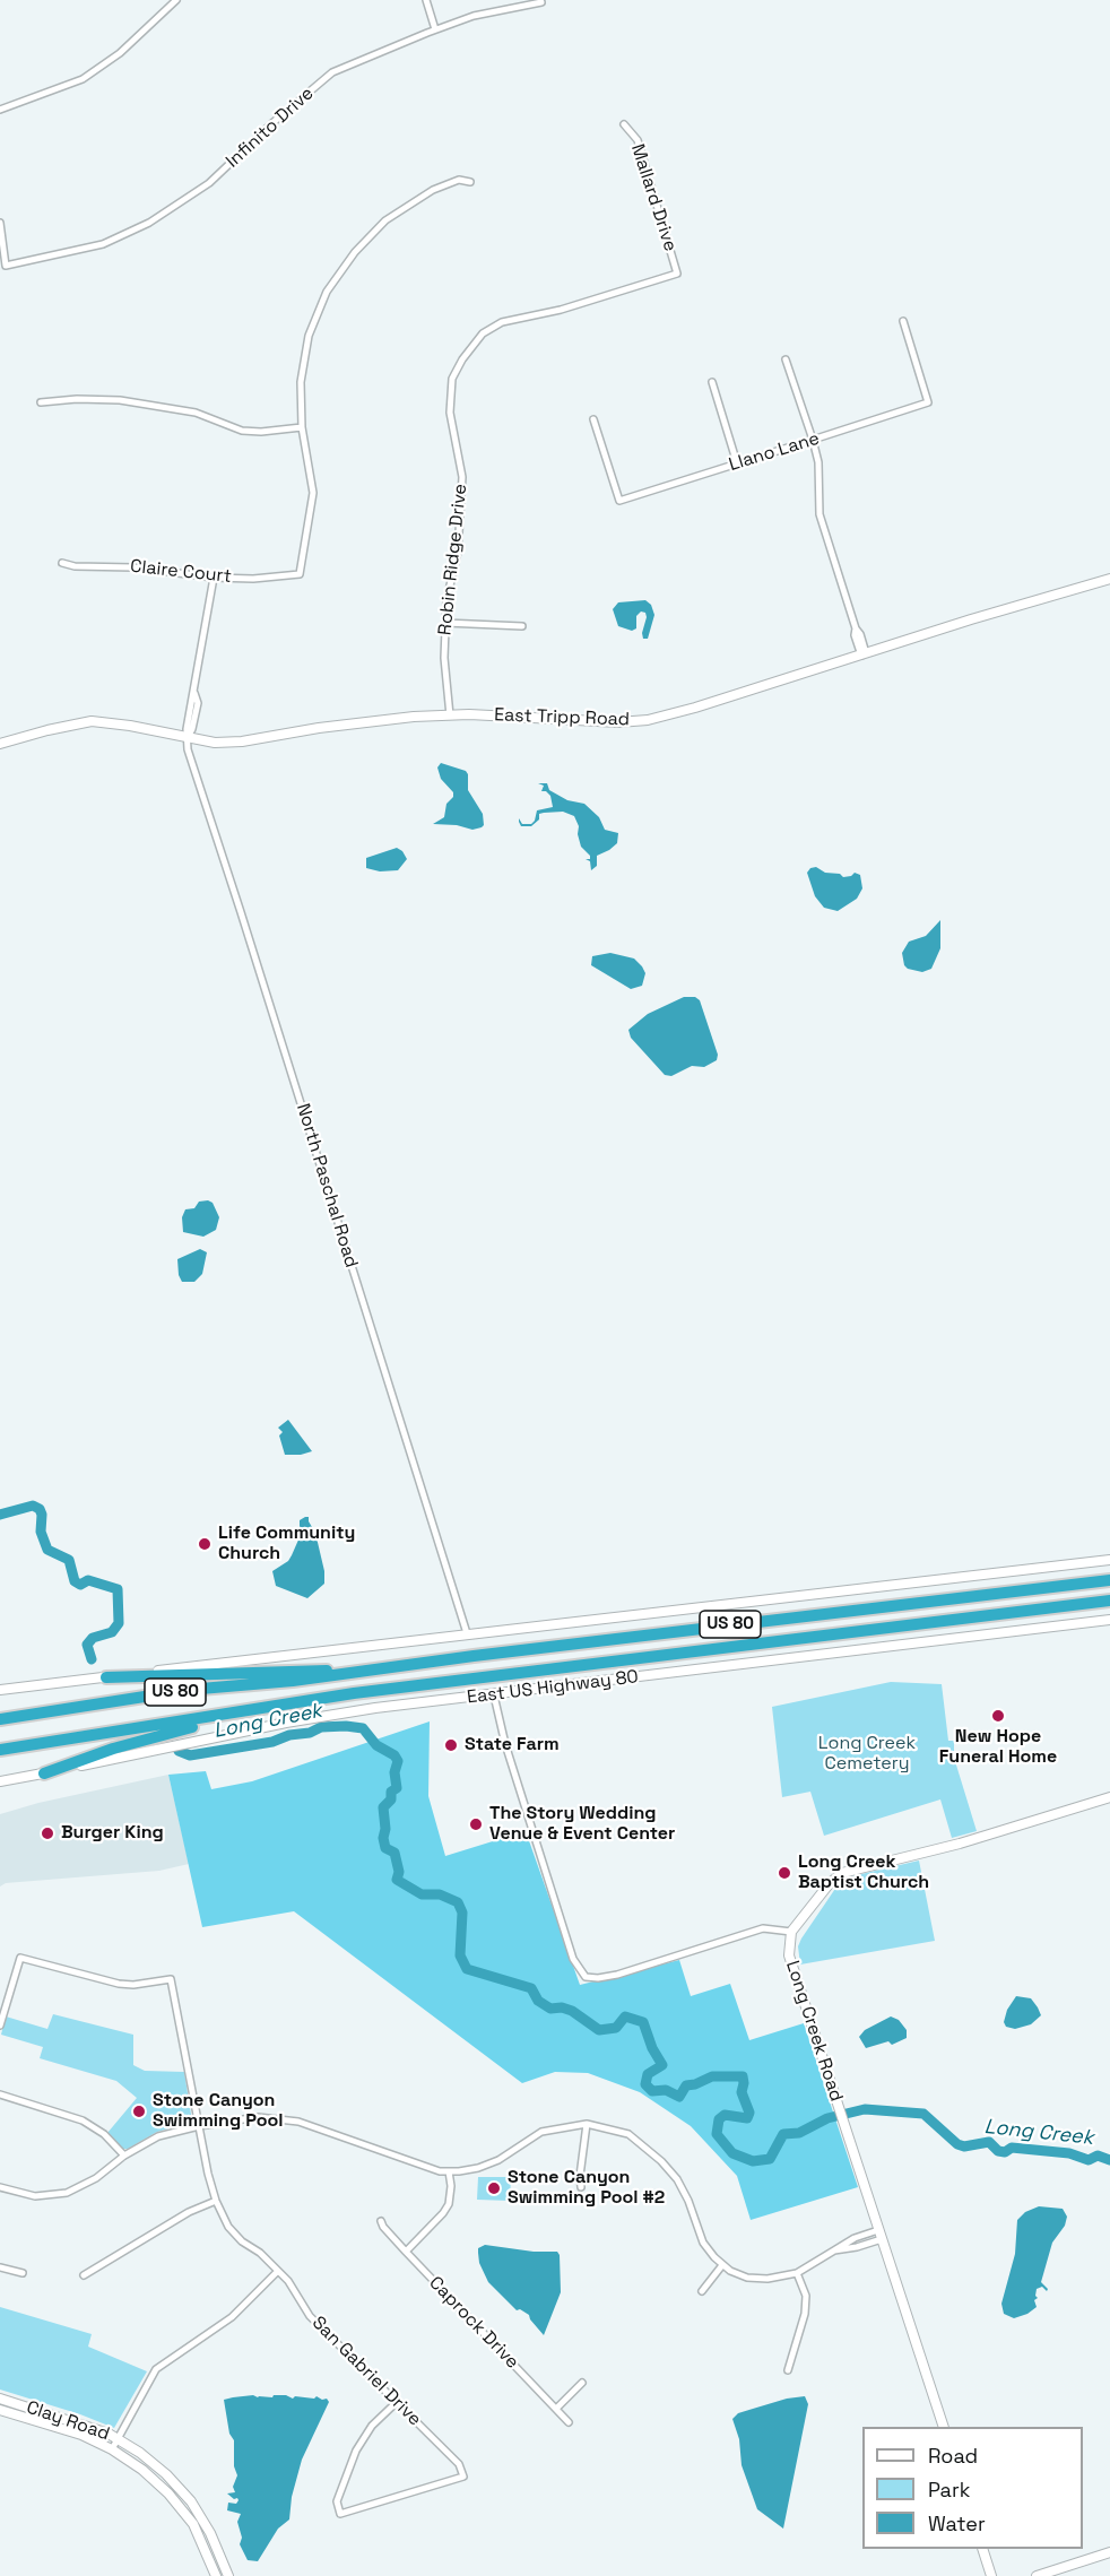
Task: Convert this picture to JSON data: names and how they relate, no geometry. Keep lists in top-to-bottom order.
{
  "streets": {
    "highway": ["US 80"],
    "main road": [
      "East Tripp Road",
      "East US Highway 80",
      "Long Creek Road",
      "Clay Road"
    ],
    "street": [
      "Infinito Drive",
      "Mallard Drive",
      "Llano Lane",
      "Robin Ridge Drive",
      "Claire Court",
      "North Paschal Road",
      "Caprock Drive",
      "San Gabriel Drive"
    ]
  },
  "crossings": [
    ["Mallard Drive", "Robin Ridge Drive"],
    ["Robin Ridge Drive", "East Tripp Road"],
    ["East Tripp Road", "North Paschal Road"]
  ],
  "water": ["Long Creek"],
  "parks": ["Long Creek Cemetery"],
  "places": [
    "Life Community Church",
    "New Hope Funeral Home",
    "State Farm",
    "The Story Wedding Venue & Event Center",
    "Burger King",
    "Long Creek Baptist Church",
    "Stone Canyon Swimming Pool",
    "Stone Canyon Swimming Pool #2"
  ],
  "legend": ["Road", "Park", "Water"]
}
